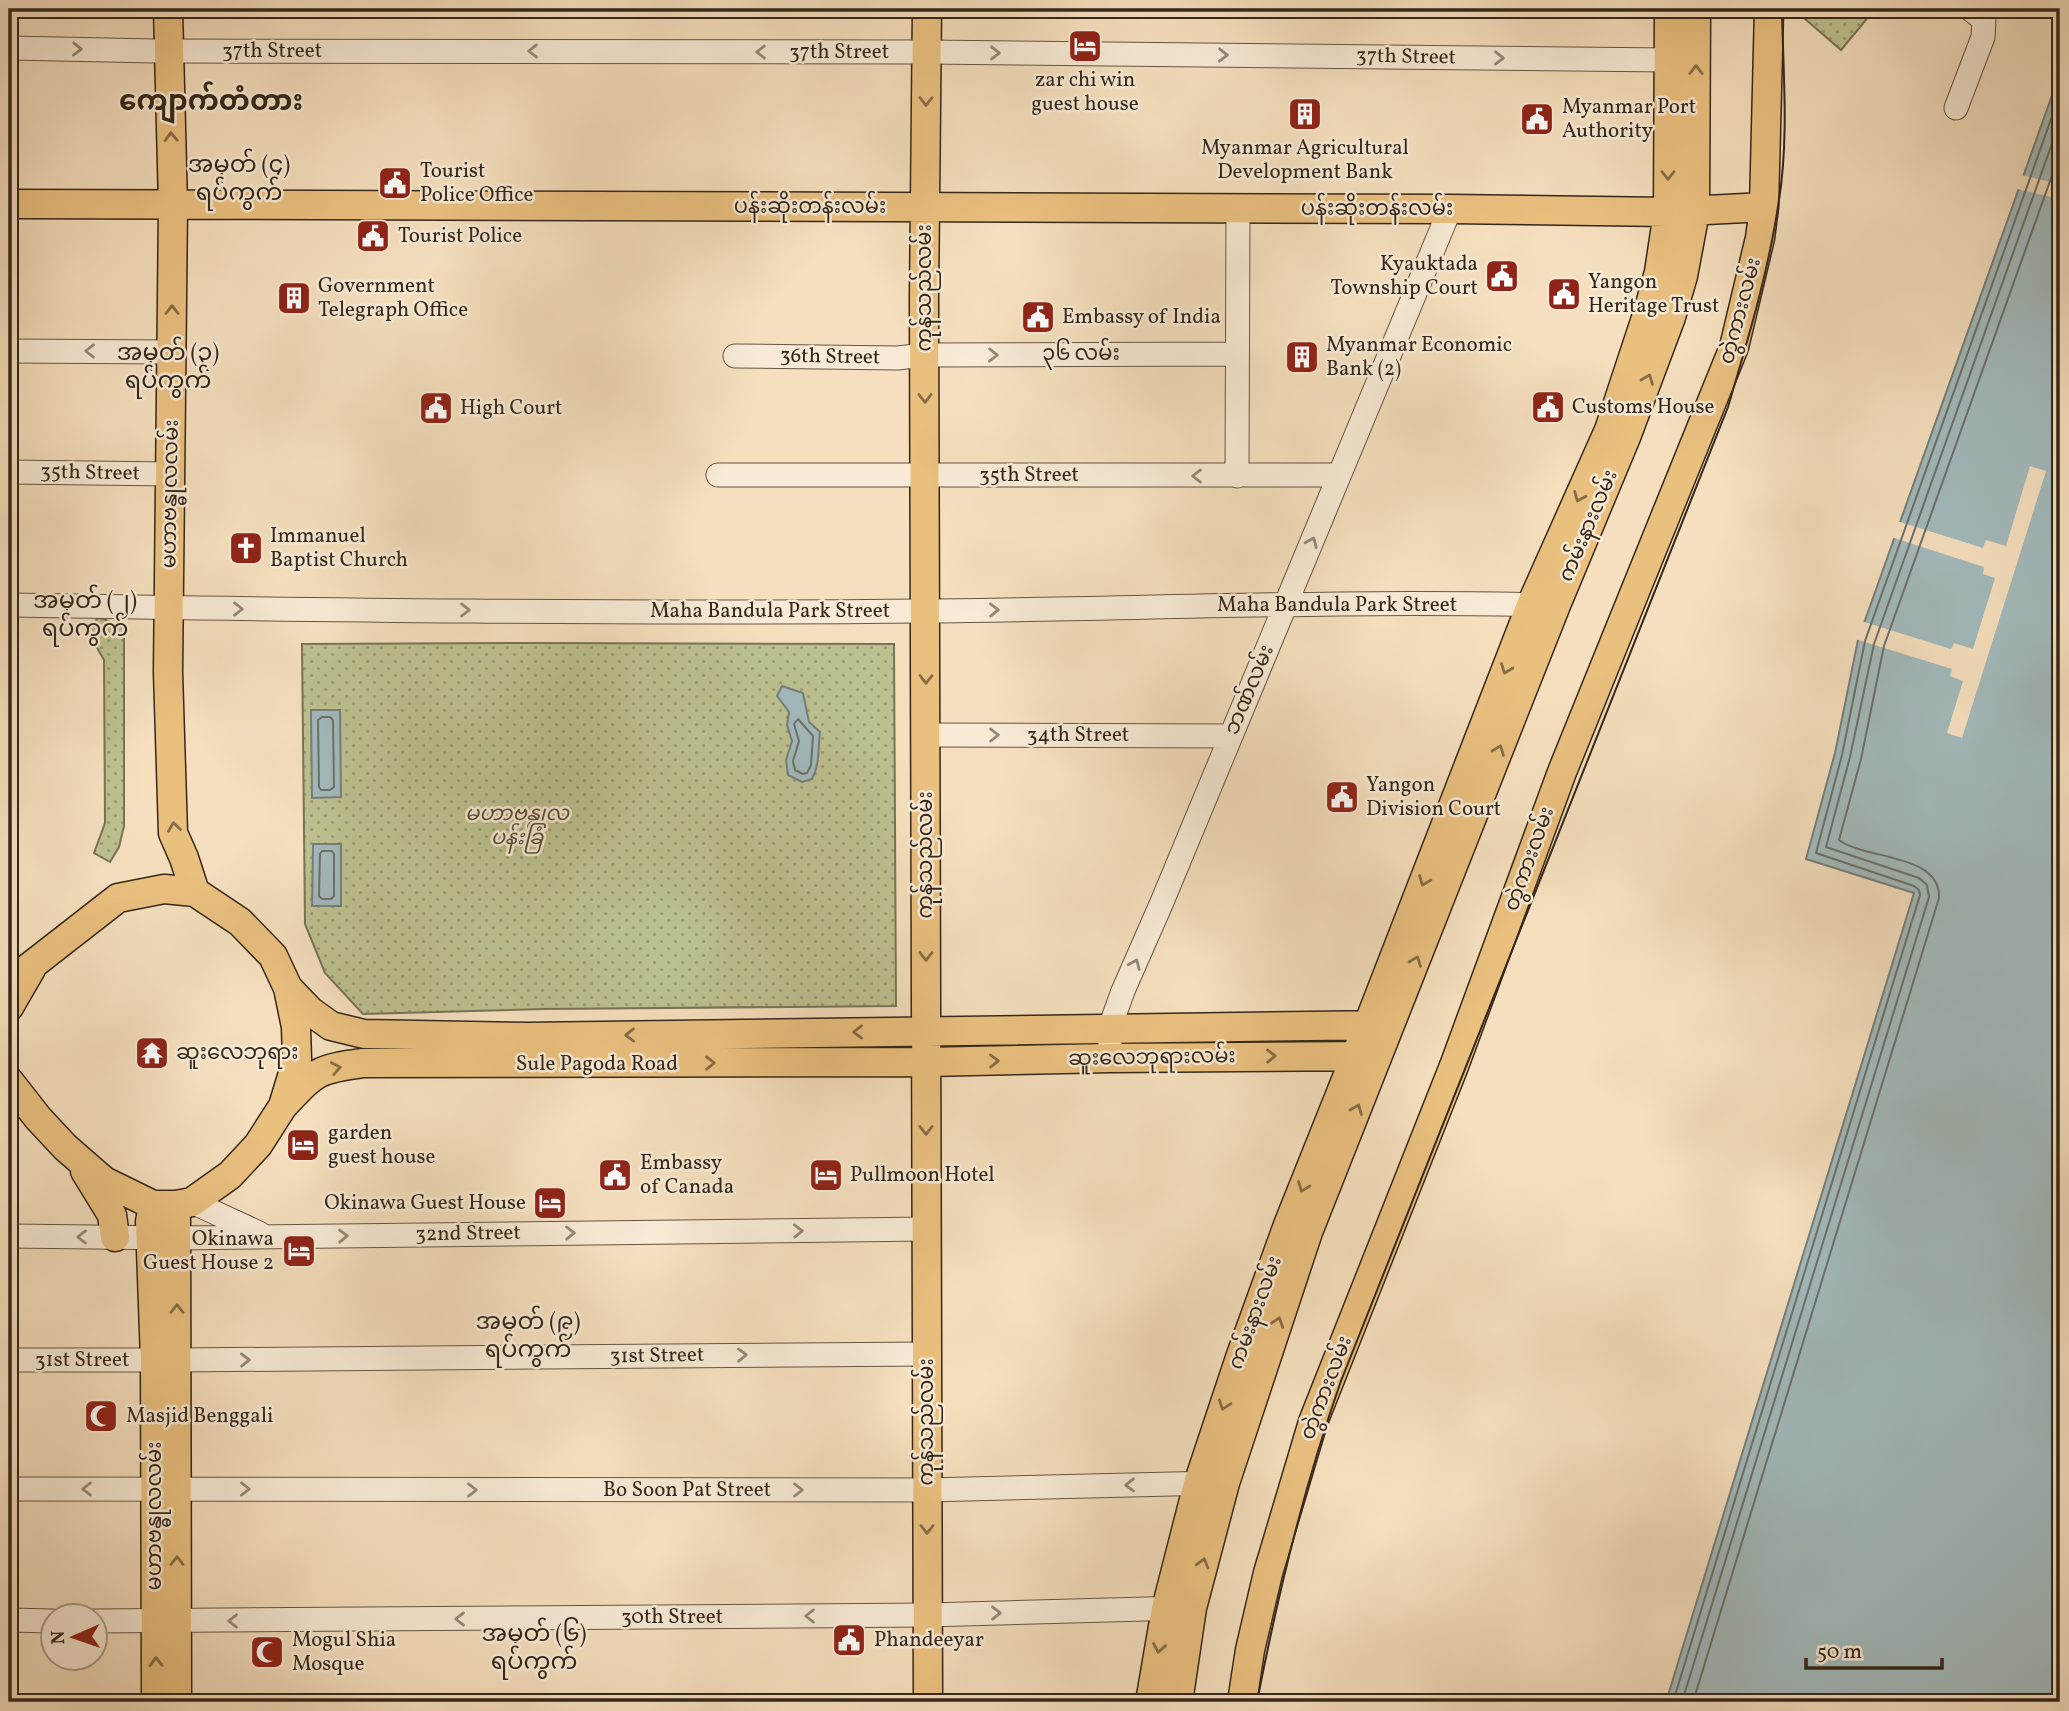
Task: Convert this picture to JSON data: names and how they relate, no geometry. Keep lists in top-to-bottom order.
{
  "streets": {
    "main road": [
      "ပန်းဆိုးတန်းလမ်း",
      "ကုန်သည်လမ်း",
      "တွဲကားလမ်း",
      "မဟာဗန္ဓုလလမ်း",
      "ကမ်းနားလမ်း",
      "ဆူးလေဘုရားလမ်း",
      "Sule Pagoda Road"
    ],
    "street": [
      "37th Street",
      "၃၆ လမ်း",
      "36th Street",
      "35th Street",
      "Maha Bandula Park Street",
      "ဘဏ်လမ်း",
      "34th Street",
      "32nd Street",
      "31st Street",
      "Bo Soon Pat Street",
      "30th Street"
    ]
  },
  "crossings": [
    ["37th Street", "ကုန်သည်လမ်း"],
    ["37th Street", "မဟာဗန္ဓုလလမ်း"],
    ["37th Street", "ကမ်းနားလမ်း"],
    ["ပန်းဆိုးတန်းလမ်း", "ကုန်သည်လမ်း"],
    ["ပန်းဆိုးတန်းလမ်း", "တွဲကားလမ်း"],
    ["ပန်းဆိုးတန်းလမ်း", "မဟာဗန္ဓုလလမ်း"],
    ["ပန်းဆိုးတန်းလမ်း", "ကမ်းနားလမ်း"],
    ["ပန်းဆိုးတန်းလမ်း", "ဘဏ်လမ်း"],
    ["ကုန်သည်လမ်း", "၃၆ လမ်း"],
    ["ကုန်သည်လမ်း", "36th Street"],
    ["ကုန်သည်လမ်း", "35th Street"],
    ["ကုန်သည်လမ်း", "Maha Bandula Park Street"],
    ["ကုန်သည်လမ်း", "34th Street"],
    ["ကုန်သည်လမ်း", "ဆူးလေဘုရားလမ်း"],
    ["ကုန်သည်လမ်း", "Sule Pagoda Road"],
    ["ကုန်သည်လမ်း", "32nd Street"],
    ["ကုန်သည်လမ်း", "31st Street"],
    ["ကုန်သည်လမ်း", "Bo Soon Pat Street"],
    ["ကုန်သည်လမ်း", "30th Street"],
    ["၃၆ လမ်း", "36th Street"],
    ["35th Street", "မဟာဗန္ဓုလလမ်း"],
    ["35th Street", "ဘဏ်လမ်း"],
    ["မဟာဗန္ဓုလလမ်း", "Maha Bandula Park Street"],
    ["မဟာဗန္ဓုလလမ်း", "32nd Street"],
    ["မဟာဗန္ဓုလလမ်း", "31st Street"],
    ["မဟာဗန္ဓုလလမ်း", "Bo Soon Pat Street"],
    ["မဟာဗန္ဓုလလမ်း", "30th Street"],
    ["ကမ်းနားလမ်း", "Maha Bandula Park Street"],
    ["ကမ်းနားလမ်း", "ဆူးလေဘုရားလမ်း"],
    ["ကမ်းနားလမ်း", "Bo Soon Pat Street"],
    ["ကမ်းနားလမ်း", "30th Street"],
    ["Maha Bandula Park Street", "ဘဏ်လမ်း"],
    ["ဘဏ်လမ်း", "34th Street"],
    ["ဘဏ်လမ်း", "ဆူးလေဘုရားလမ်း"],
    ["ဆူးလေဘုရားလမ်း", "Sule Pagoda Road"]
  ],
  "one_way": [
    "ကုန်သည်လမ်း",
    "၃၆ လမ်း",
    "35th Street",
    "မဟာဗန္ဓုလလမ်း",
    "Maha Bandula Park Street",
    "ဘဏ်လမ်း",
    "34th Street",
    "31st Street"
  ],
  "districts": [
    "ကျောက်တံတား",
    "အမှတ် (၄) ရပ်ကွက်",
    "အမှတ် (၃) ရပ်ကွက်",
    "အမှတ် (၂) ရပ်ကွက်",
    "အမှတ် (၉) ရပ်ကွက်",
    "အမှတ် (၆) ရပ်ကွက်"
  ],
  "parks": ["မဟာဗန္ဓုလ ပန်းခြံ"],
  "places": {
    "hotel": [
      "zar chi win guest house",
      "garden guest house",
      "Pullmoon Hotel",
      "Okinawa Guest House",
      "Okinawa Guest House 2"
    ],
    "building": ["Myanmar Agricultural Development Bank", "Government Telegraph Office", "Myanmar Economic Bank (2)"],
    "public building": [
      "Myanmar Port Authority",
      "Tourist Police Office",
      "Tourist Police",
      "Kyauktada Township Court",
      "Yangon Heritage Trust",
      "Embassy of India",
      "Customs House",
      "High Court",
      "Yangon Division Court",
      "Embassy of Canada",
      "Phandeeyar"
    ],
    "church": ["Immanuel Baptist Church"],
    "temple": ["ဆူးလေဘုရား"],
    "mosque": ["Masjid Benggali", "Mogul Shia Mosque"]
  },
  "scale_bar": "50 m",
  "north": "left"
}
